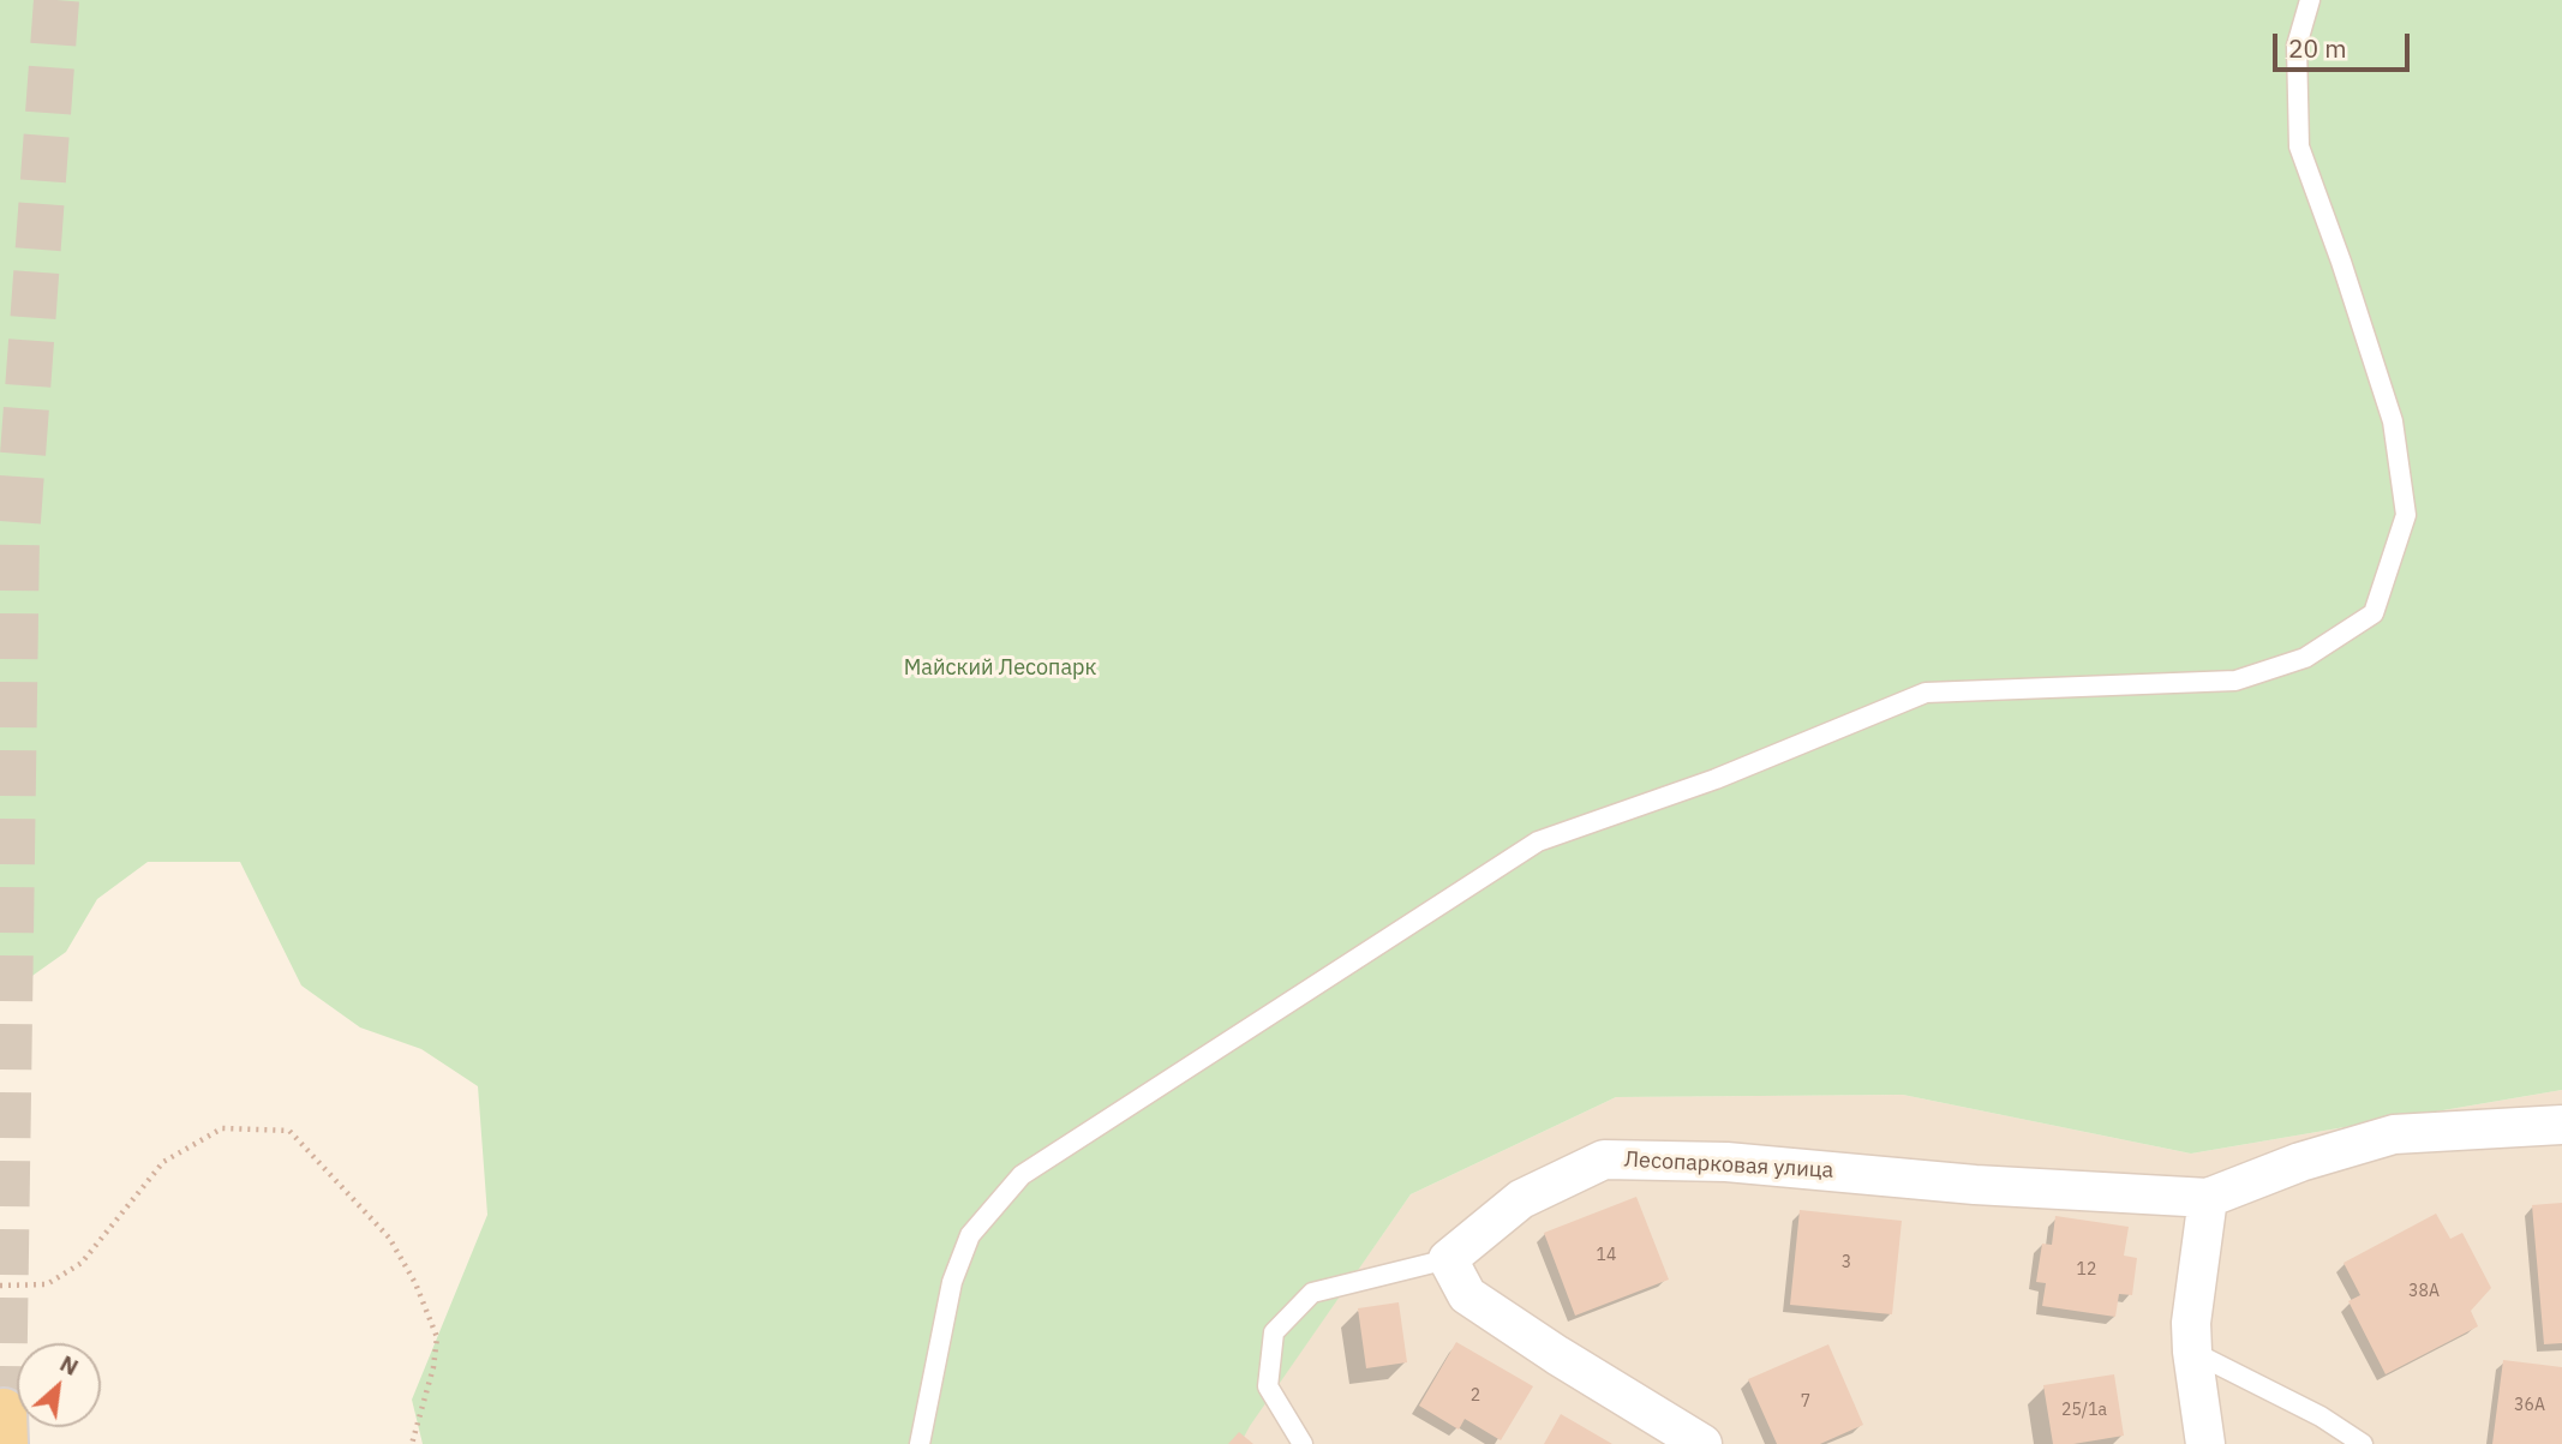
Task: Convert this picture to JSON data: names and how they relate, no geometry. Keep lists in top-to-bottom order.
{
  "streets": {
    "street": ["Лесопарковая улица"]
  },
  "parks": ["Майский Лесопарк"],
  "house_numbers": [
    "14",
    "3",
    "12",
    "38А",
    "2",
    "7",
    "36А",
    "25/1а"
  ],
  "scale_bar": "20 m",
  "north": "top right"
}
